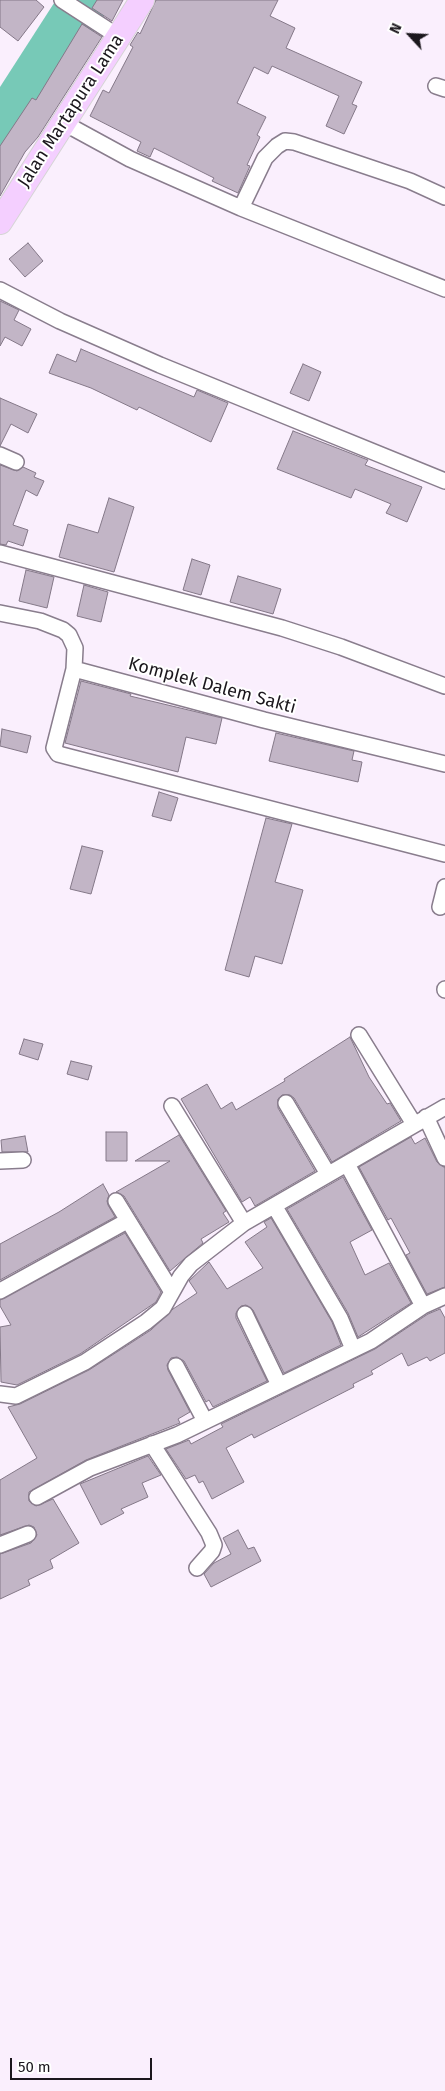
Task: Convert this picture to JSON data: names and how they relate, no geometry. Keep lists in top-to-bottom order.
{
  "streets": {
    "main road": ["Jalan Martapura Lama"],
    "street": ["Komplek Dalem Sakti"]
  },
  "scale_bar": "50 m",
  "north": "top left"
}
